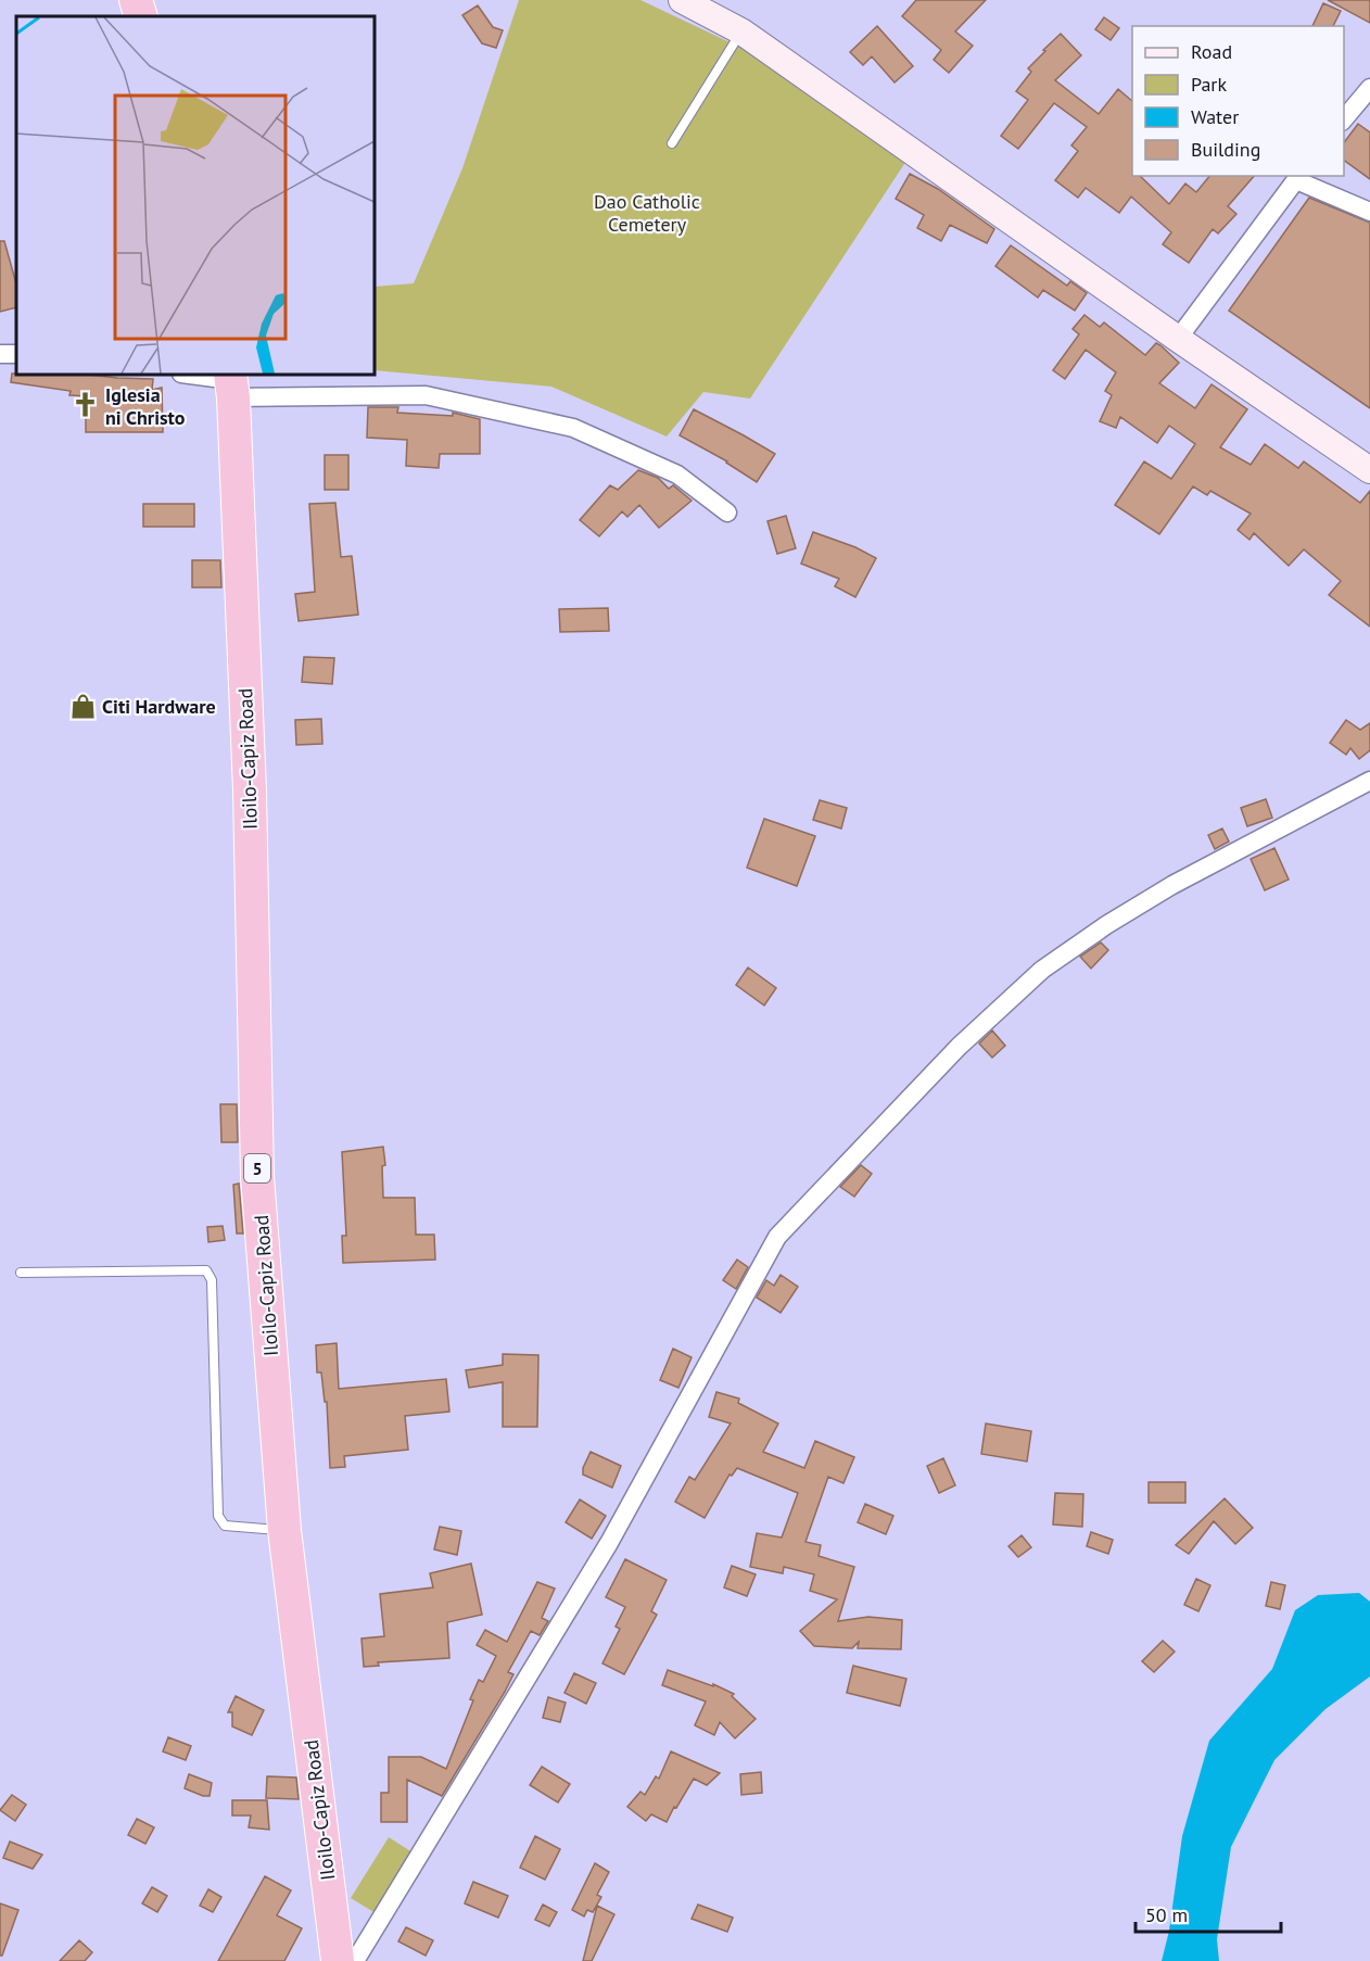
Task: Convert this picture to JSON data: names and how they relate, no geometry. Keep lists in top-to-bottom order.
{
  "streets": {
    "highway": ["Iloilo-Capiz Road", "5"]
  },
  "parks": ["Dao Catholic Cemetery"],
  "places": {
    "church": ["Iglesia ni Christo"],
    "shop": ["Citi Hardware"]
  },
  "legend": [
    "Road",
    "Park",
    "Water",
    "Building"
  ],
  "scale_bar": "50 m"
}
